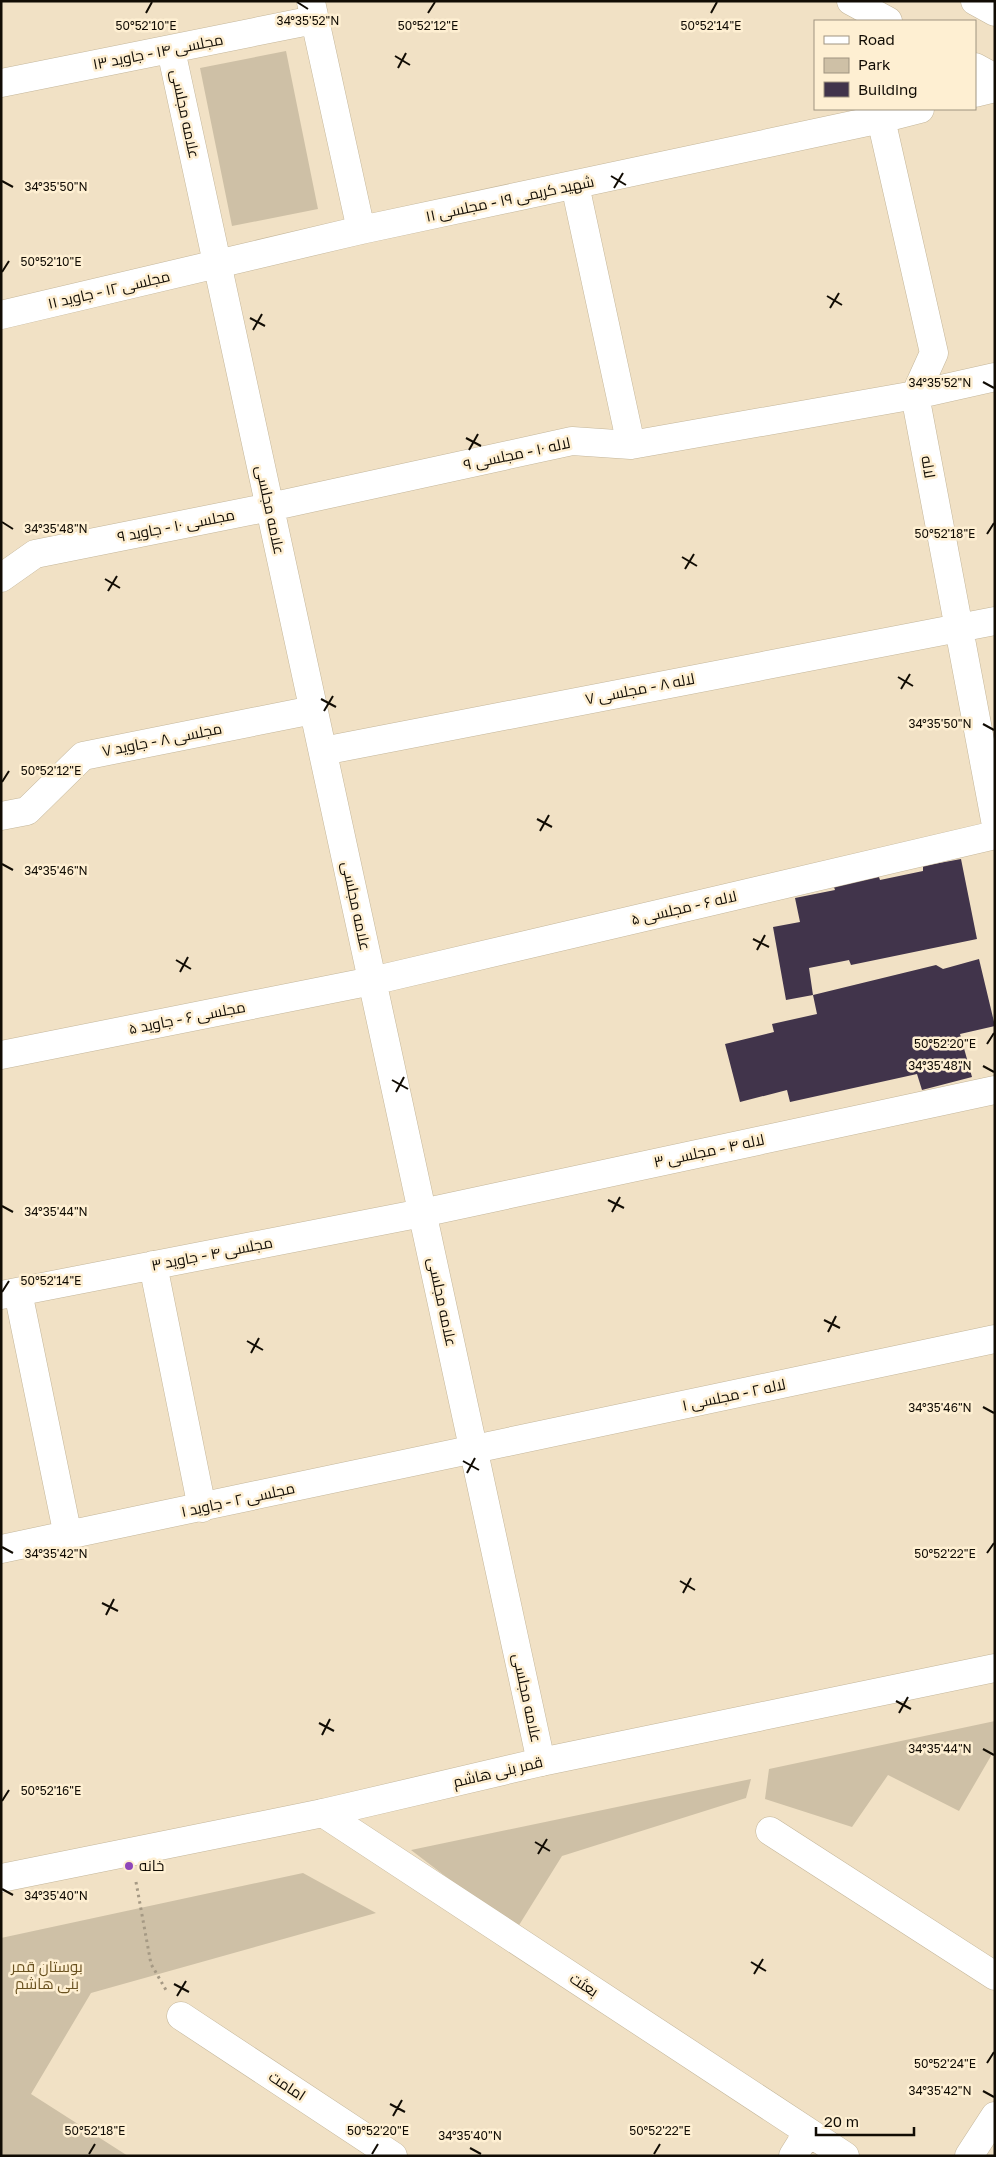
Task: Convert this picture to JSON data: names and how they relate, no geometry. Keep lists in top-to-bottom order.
{
  "streets": {
    "street": [
      "مجلسی ۱۴ - جاوید ۱۳",
      "علامه مجلسی",
      "شهید کریمی ۱۹ - مجلسی ۱۱",
      "مجلسی ۱۲ - جاوید ۱۱",
      "لاله ۱۰ - مجلسی ۹",
      "لاله",
      "مجلسی ۱۰ - جاوید ۹",
      "لاله ۸ - مجلسی ۷",
      "مجلسی ۸ - جاوید ۷",
      "لاله ۶ - مجلسی ۵",
      "مجلسی ۶ - جاوید ۵",
      "لاله ۴ - مجلسی ۳",
      "مجلسی ۴ - جاوید ۳",
      "لاله ۲ - مجلسی ۱",
      "مجلسی ۲ - جاوید ۱",
      "قمر بنی هاشم",
      "بعثت",
      "امامت"
    ]
  },
  "crossings": [
    ["مجلسی ۱۴ - جاوید ۱۳", "علامه مجلسی"],
    ["علامه مجلسی", "شهید کریمی ۱۹ - مجلسی ۱۱"],
    ["علامه مجلسی", "مجلسی ۱۲ - جاوید ۱۱"],
    ["علامه مجلسی", "لاله ۱۰ - مجلسی ۹"],
    ["علامه مجلسی", "مجلسی ۱۰ - جاوید ۹"],
    ["علامه مجلسی", "لاله ۸ - مجلسی ۷"],
    ["علامه مجلسی", "مجلسی ۸ - جاوید ۷"],
    ["علامه مجلسی", "لاله ۶ - مجلسی ۵"],
    ["علامه مجلسی", "مجلسی ۶ - جاوید ۵"],
    ["علامه مجلسی", "لاله ۴ - مجلسی ۳"],
    ["علامه مجلسی", "مجلسی ۴ - جاوید ۳"],
    ["علامه مجلسی", "لاله ۲ - مجلسی ۱"],
    ["علامه مجلسی", "مجلسی ۲ - جاوید ۱"],
    ["علامه مجلسی", "قمر بنی هاشم"],
    ["شهید کریمی ۱۹ - مجلسی ۱۱", "مجلسی ۱۲ - جاوید ۱۱"],
    ["لاله ۱۰ - مجلسی ۹", "لاله"],
    ["لاله ۱۰ - مجلسی ۹", "مجلسی ۱۰ - جاوید ۹"],
    ["لاله", "لاله ۸ - مجلسی ۷"],
    ["لاله ۶ - مجلسی ۵", "مجلسی ۶ - جاوید ۵"],
    ["لاله ۴ - مجلسی ۳", "مجلسی ۴ - جاوید ۳"],
    ["لاله ۲ - مجلسی ۱", "مجلسی ۲ - جاوید ۱"],
    ["قمر بنی هاشم", "بعثت"]
  ],
  "parks": ["بوستان قمر بنی هاشم"],
  "places": ["خانه"],
  "legend": ["Road", "Park", "Building"],
  "scale_bar": "20 m",
  "coordinates": [
    "34°35'52\"N",
    "50°52'10\"E",
    "50°52'12\"E",
    "50°52'14\"E",
    "34°35'50\"N",
    "34°35'48\"N",
    "50°52'18\"E",
    "34°35'46\"N",
    "50°52'20\"E",
    "34°35'44\"N",
    "50°52'22\"E",
    "34°35'42\"N",
    "50°52'16\"E",
    "34°35'40\"N",
    "50°52'24\"E"
  ]
}
